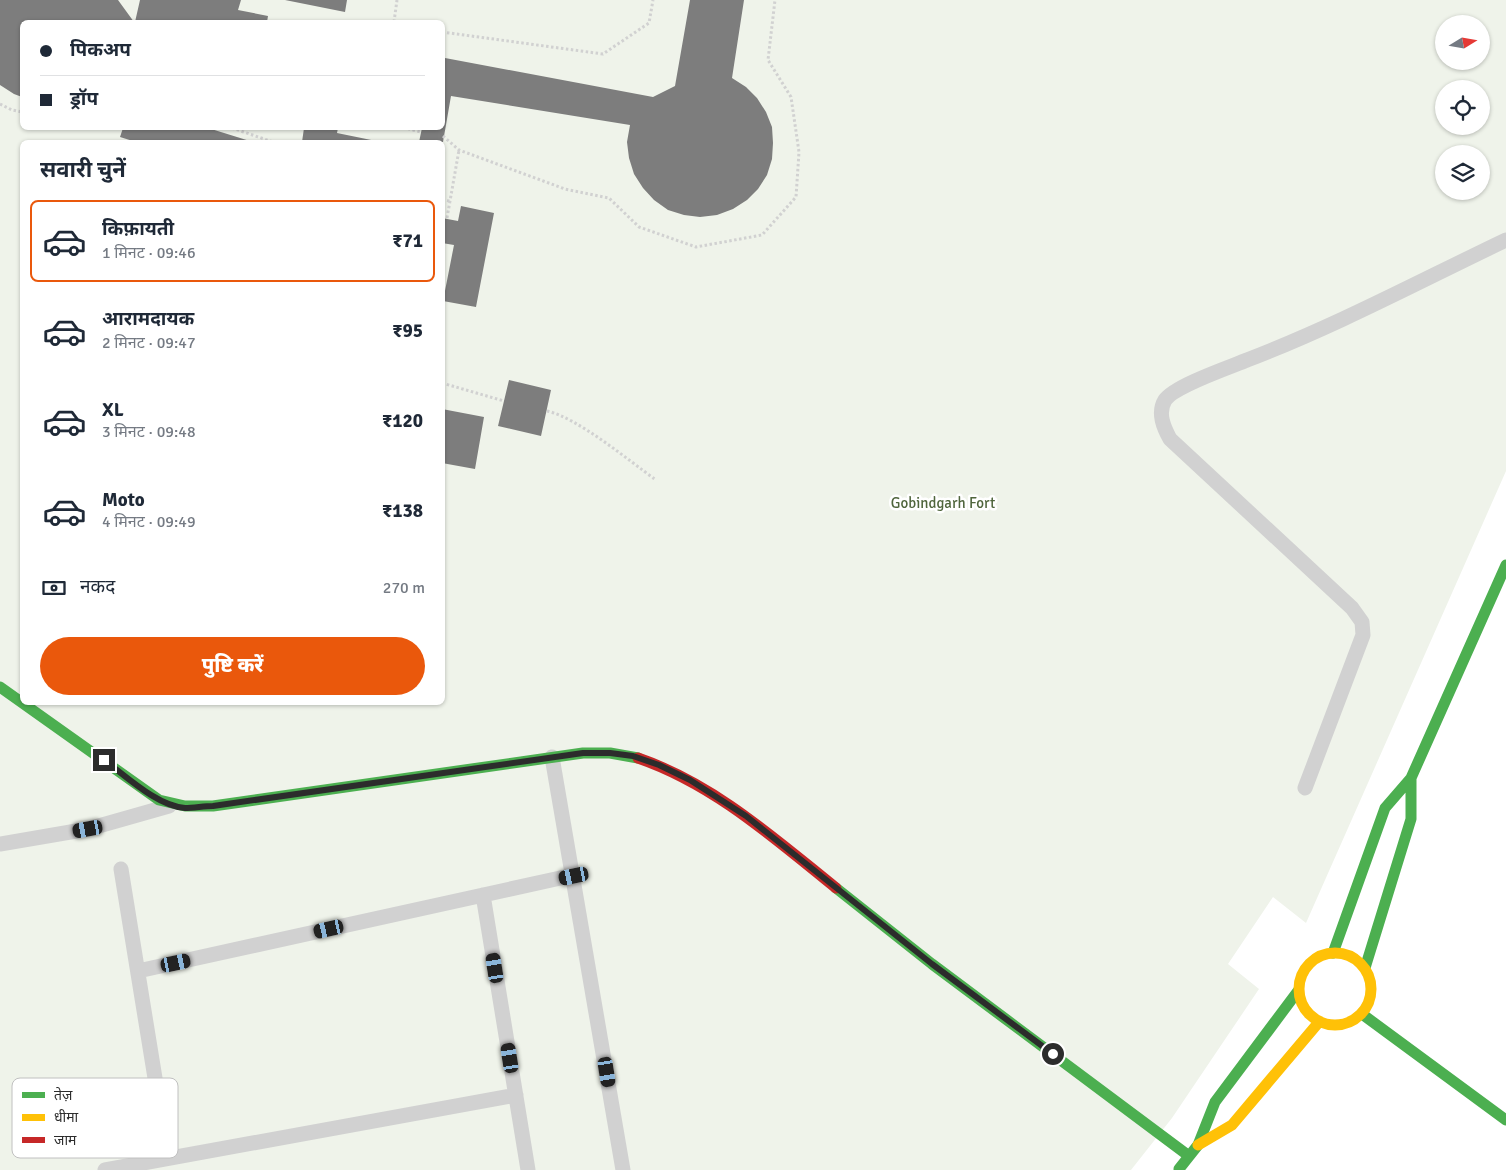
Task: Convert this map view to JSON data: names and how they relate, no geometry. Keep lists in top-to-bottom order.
{
  "parks": ["Gobindgarh Fort"],
  "legend": ["तेज़", "धीमा", "जाम"],
  "north": "right",
  "page": {
    "banner": ["पिकअप", "ड्रॉप"],
    "heading": "सवारी चुनें",
    "list": [
      {
        "name": "किफ़ायती",
        "note": "1 मिनट · 09:46",
        "value": "₹71"
      },
      {
        "name": "आरामदायक",
        "note": "2 मिनट · 09:47",
        "value": "₹95"
      },
      {
        "name": "XL",
        "note": "3 मिनट · 09:48",
        "value": "₹120"
      },
      {
        "name": "Moto",
        "note": "4 मिनट · 09:49",
        "value": "₹138"
      }
    ],
    "pay": ["नकद", "270 m"],
    "buttons": "पुष्टि करें"
  }
}
